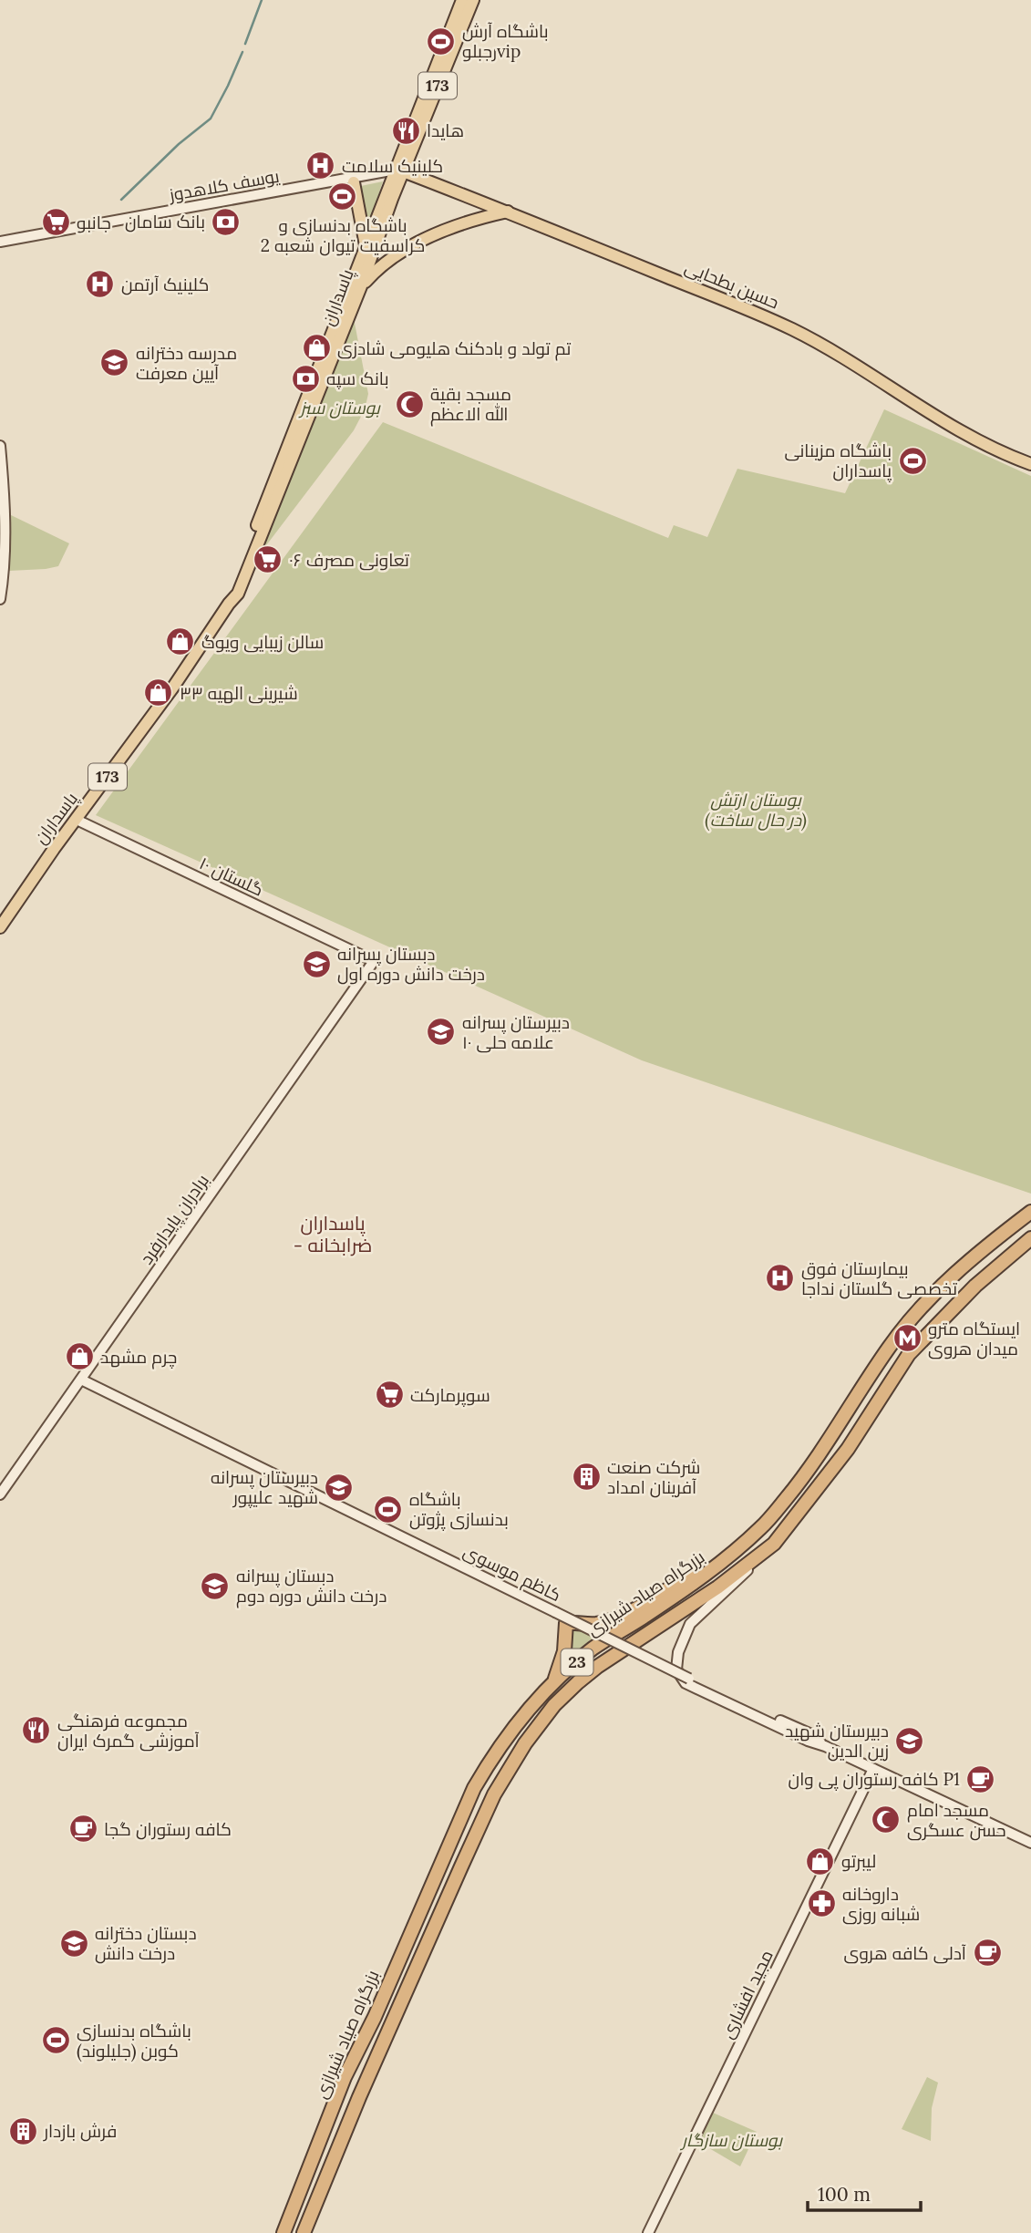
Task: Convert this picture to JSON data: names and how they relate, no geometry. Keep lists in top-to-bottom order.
{
  "streets": {
    "highway": ["بزرگراه صیاد شیرازی", "23"],
    "main road": [
      "173",
      "یوسف کلاهدوز",
      "حسین بطحایی",
      "پاسداران",
      "گلستان ۱۰",
      "برادران پایدارفرد",
      "کاظم موسوی",
      "مجید افشاری"
    ]
  },
  "crossings": [
    ["یوسف کلاهدوز", "حسین بطحایی"],
    ["یوسف کلاهدوز", "پاسداران"],
    ["حسین بطحایی", "پاسداران"],
    ["پاسداران", "گلستان ۱۰"],
    ["گلستان ۱۰", "برادران پایدارفرد"],
    ["برادران پایدارفرد", "کاظم موسوی"],
    ["کاظم موسوی", "مجید افشاری"]
  ],
  "districts": ["پاسداران - ضرابخانه"],
  "parks": ["بوستان سبز", "بوستان ارتش (در حال ساخت)", "بوستان سازگار"],
  "places": {
    "sports": [
      "باشگاه آرش رجبلوvip",
      "باشگاه بدنسازی و کراسفیت تیوان شعبه 2",
      "باشگاه مزینانی پاسداران",
      "باشگاه بدنسازی پژوتن",
      "باشگاه بدنسازی کوبن (جلیلوند)"
    ],
    "restaurant": ["هایدا", "مجموعه فرهنگی آموزشی گمرک ایران"],
    "hospital": ["کلینیک سلامت", "کلینیک آرتمن", "بیمارستان فوق تخصصی گلستان نداجا"],
    "bank": ["بانک سامان", "بانک سپه"],
    "supermarket": ["جانبو", "تعاونی مصرف ۰۶", "سوپرمارکت"],
    "shop": [
      "تم تولد و بادکنک هلیومی شادزی",
      "سالن زیبایی ویوگ",
      "شیرینی الهیه ٣٣",
      "چرم مشهد",
      "لیبرتو"
    ],
    "school or university": [
      "مدرسه دخترانه آیین معرفت",
      "دبستان پسرانه درخت دانش دوره اول",
      "دبیرستان پسرانه علامه حلی ۱۰",
      "دبیرستان پسرانه شهید علیپور",
      "دبستان پسرانه درخت دانش دوره دوم",
      "دبیرستان شهید زین الدین",
      "دبستان دخترانه درخت دانش"
    ],
    "mosque": ["مسجد بقیة الله الاعظم", "مسجد امام حسن عسگری"],
    "metro station": ["ایستگاه مترو میدان هروی"],
    "building": ["شرکت صنعت آفرینان امداد", "فرش بازدار"],
    "cafe": ["کافه رستوران پی وان P1", "کافه رستوران گجا", "آدلی کافه هروی"],
    "pharmacy": ["داروخانه شبانه روزی"]
  },
  "scale_bar": "100 m"
}
